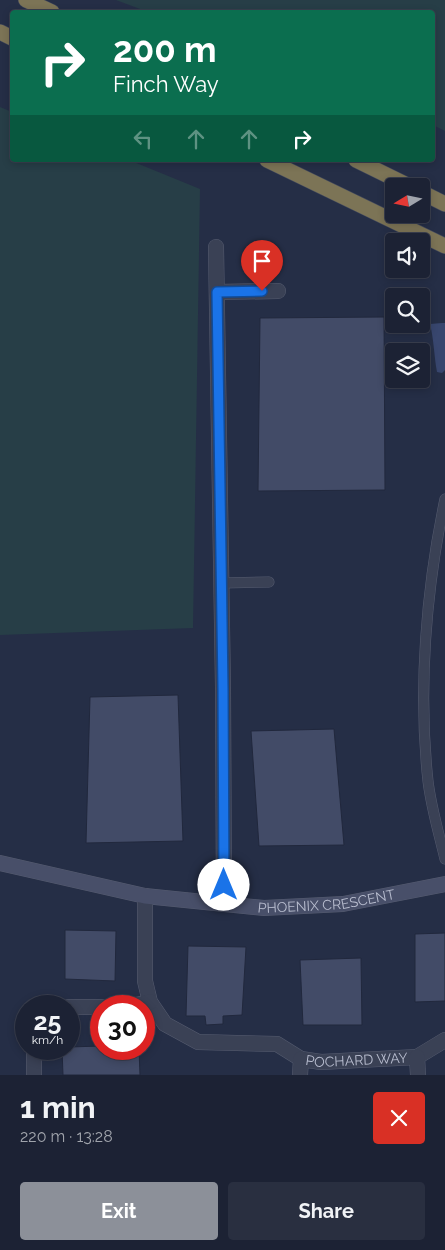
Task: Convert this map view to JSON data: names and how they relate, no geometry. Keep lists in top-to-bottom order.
{
  "streets": {
    "street": ["PHOENIX CRESCENT", "POCHARD WAY"]
  },
  "crossings": [
    ["PHOENIX CRESCENT", "POCHARD WAY"]
  ],
  "north": "left",
  "page": {
    "turn": ["200 m", "Finch Way"],
    "speed": "25 km/h",
    "limit": "30",
    "heading": ["1 min", "220 m · 13:28"],
    "buttons": ["Exit", "Share"]
  }
}
